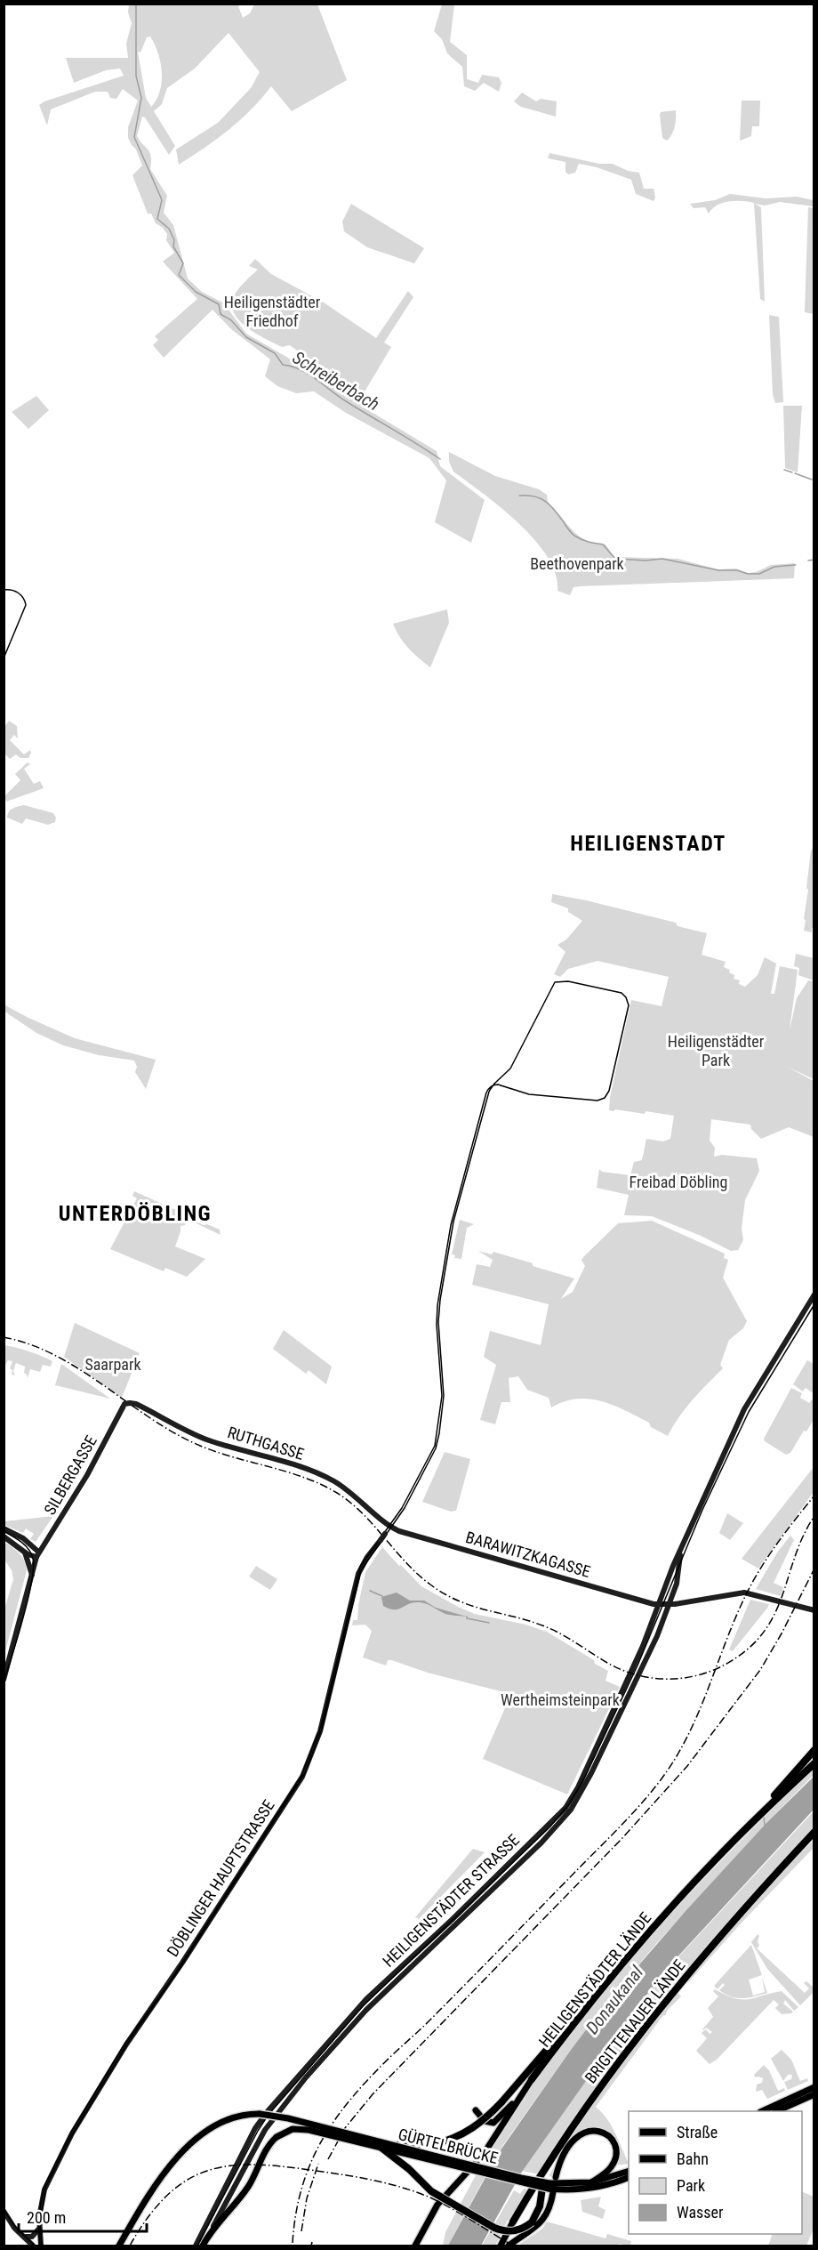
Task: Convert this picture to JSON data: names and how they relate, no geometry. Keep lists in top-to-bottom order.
{
  "streets": {
    "highway": ["HEILIGENSTÄDTER LÄNDE", "BRIGITTENAUER LÄNDE"],
    "main road": [
      "RUTHGASSE",
      "SILBERGASSE",
      "BARAWITZKAGASSE",
      "DÖBLINGER HAUPTSTRASSE",
      "HEILIGENSTÄDTER STRASSE",
      "GÜRTELBRÜCKE"
    ]
  },
  "crossings": [
    ["RUTHGASSE", "SILBERGASSE"],
    ["RUTHGASSE", "BARAWITZKAGASSE"],
    ["RUTHGASSE", "DÖBLINGER HAUPTSTRASSE"],
    ["BARAWITZKAGASSE", "DÖBLINGER HAUPTSTRASSE"],
    ["BARAWITZKAGASSE", "HEILIGENSTÄDTER STRASSE"],
    ["HEILIGENSTÄDTER STRASSE", "GÜRTELBRÜCKE"]
  ],
  "districts": ["HEILIGENSTADT", "UNTERDÖBLING"],
  "water": ["Schreiberbach", "Donaukanal"],
  "parks": [
    "Heiligenstädter Friedhof",
    "Beethovenpark",
    "Heiligenstädter Park",
    "Freibad Döbling",
    "Saarpark",
    "Wertheimsteinpark"
  ],
  "legend": [
    "Straße",
    "Bahn",
    "Park",
    "Wasser"
  ],
  "scale_bar": "200 m"
}
